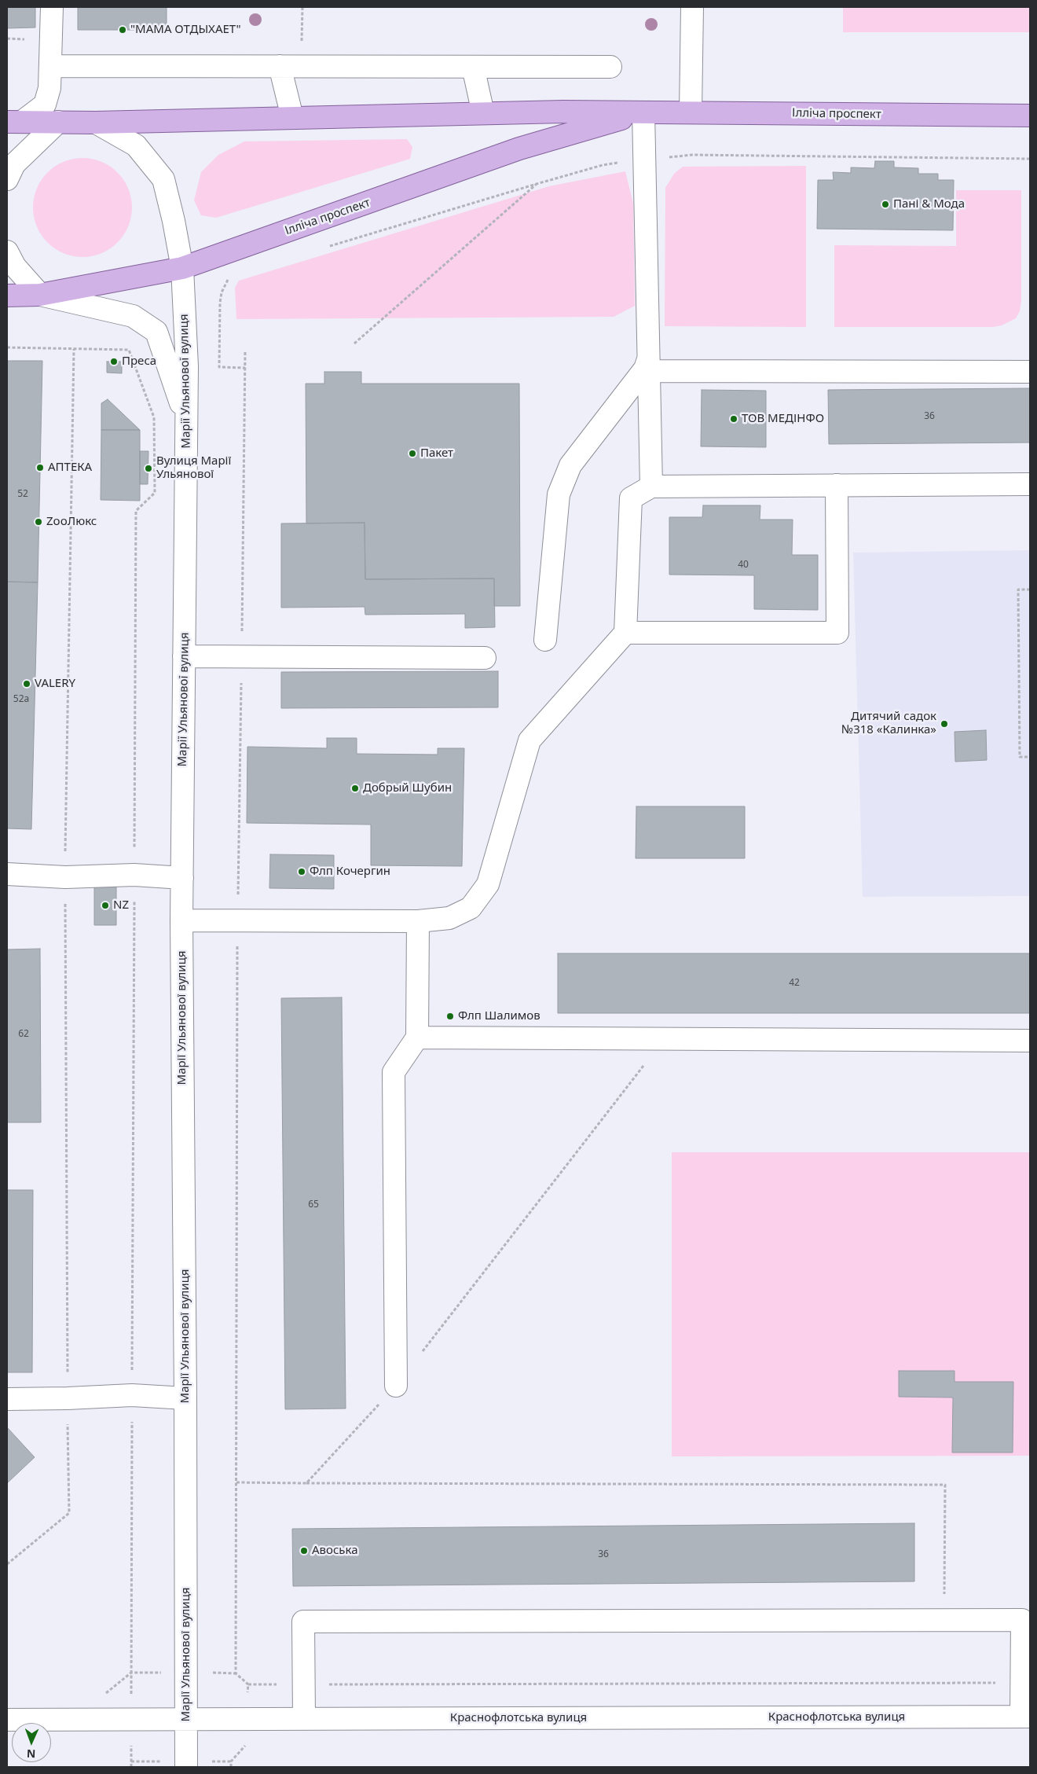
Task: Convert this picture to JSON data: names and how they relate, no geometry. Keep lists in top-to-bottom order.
{
  "streets": {
    "main road": ["Ілліча проспект"],
    "street": ["Марії Ульянової вулиця", "Краснофлотська вулиця"]
  },
  "crossings": [
    ["Ілліча проспект", "Марії Ульянової вулиця"],
    ["Марії Ульянової вулиця", "Краснофлотська вулиця"]
  ],
  "places": [
    "\"МАМА ОТДЫХАЕТ\"",
    "Пані & Мода",
    "Преса",
    "ТОВ МЕДІНФО",
    "Пакет",
    "АПТЕКА",
    "Вулиця Марії Ульянової",
    "ZooЛюкс",
    "VALERY",
    "Дитячий садок №318 «Калинка»",
    "Добрый Шубин",
    "Флп Кочергин",
    "NZ",
    "Флп Шалимов",
    "Авоська"
  ],
  "house_numbers": [
    "36",
    "52",
    "40",
    "52а",
    "42",
    "62",
    "65",
    "36"
  ],
  "north": "bottom"
}
